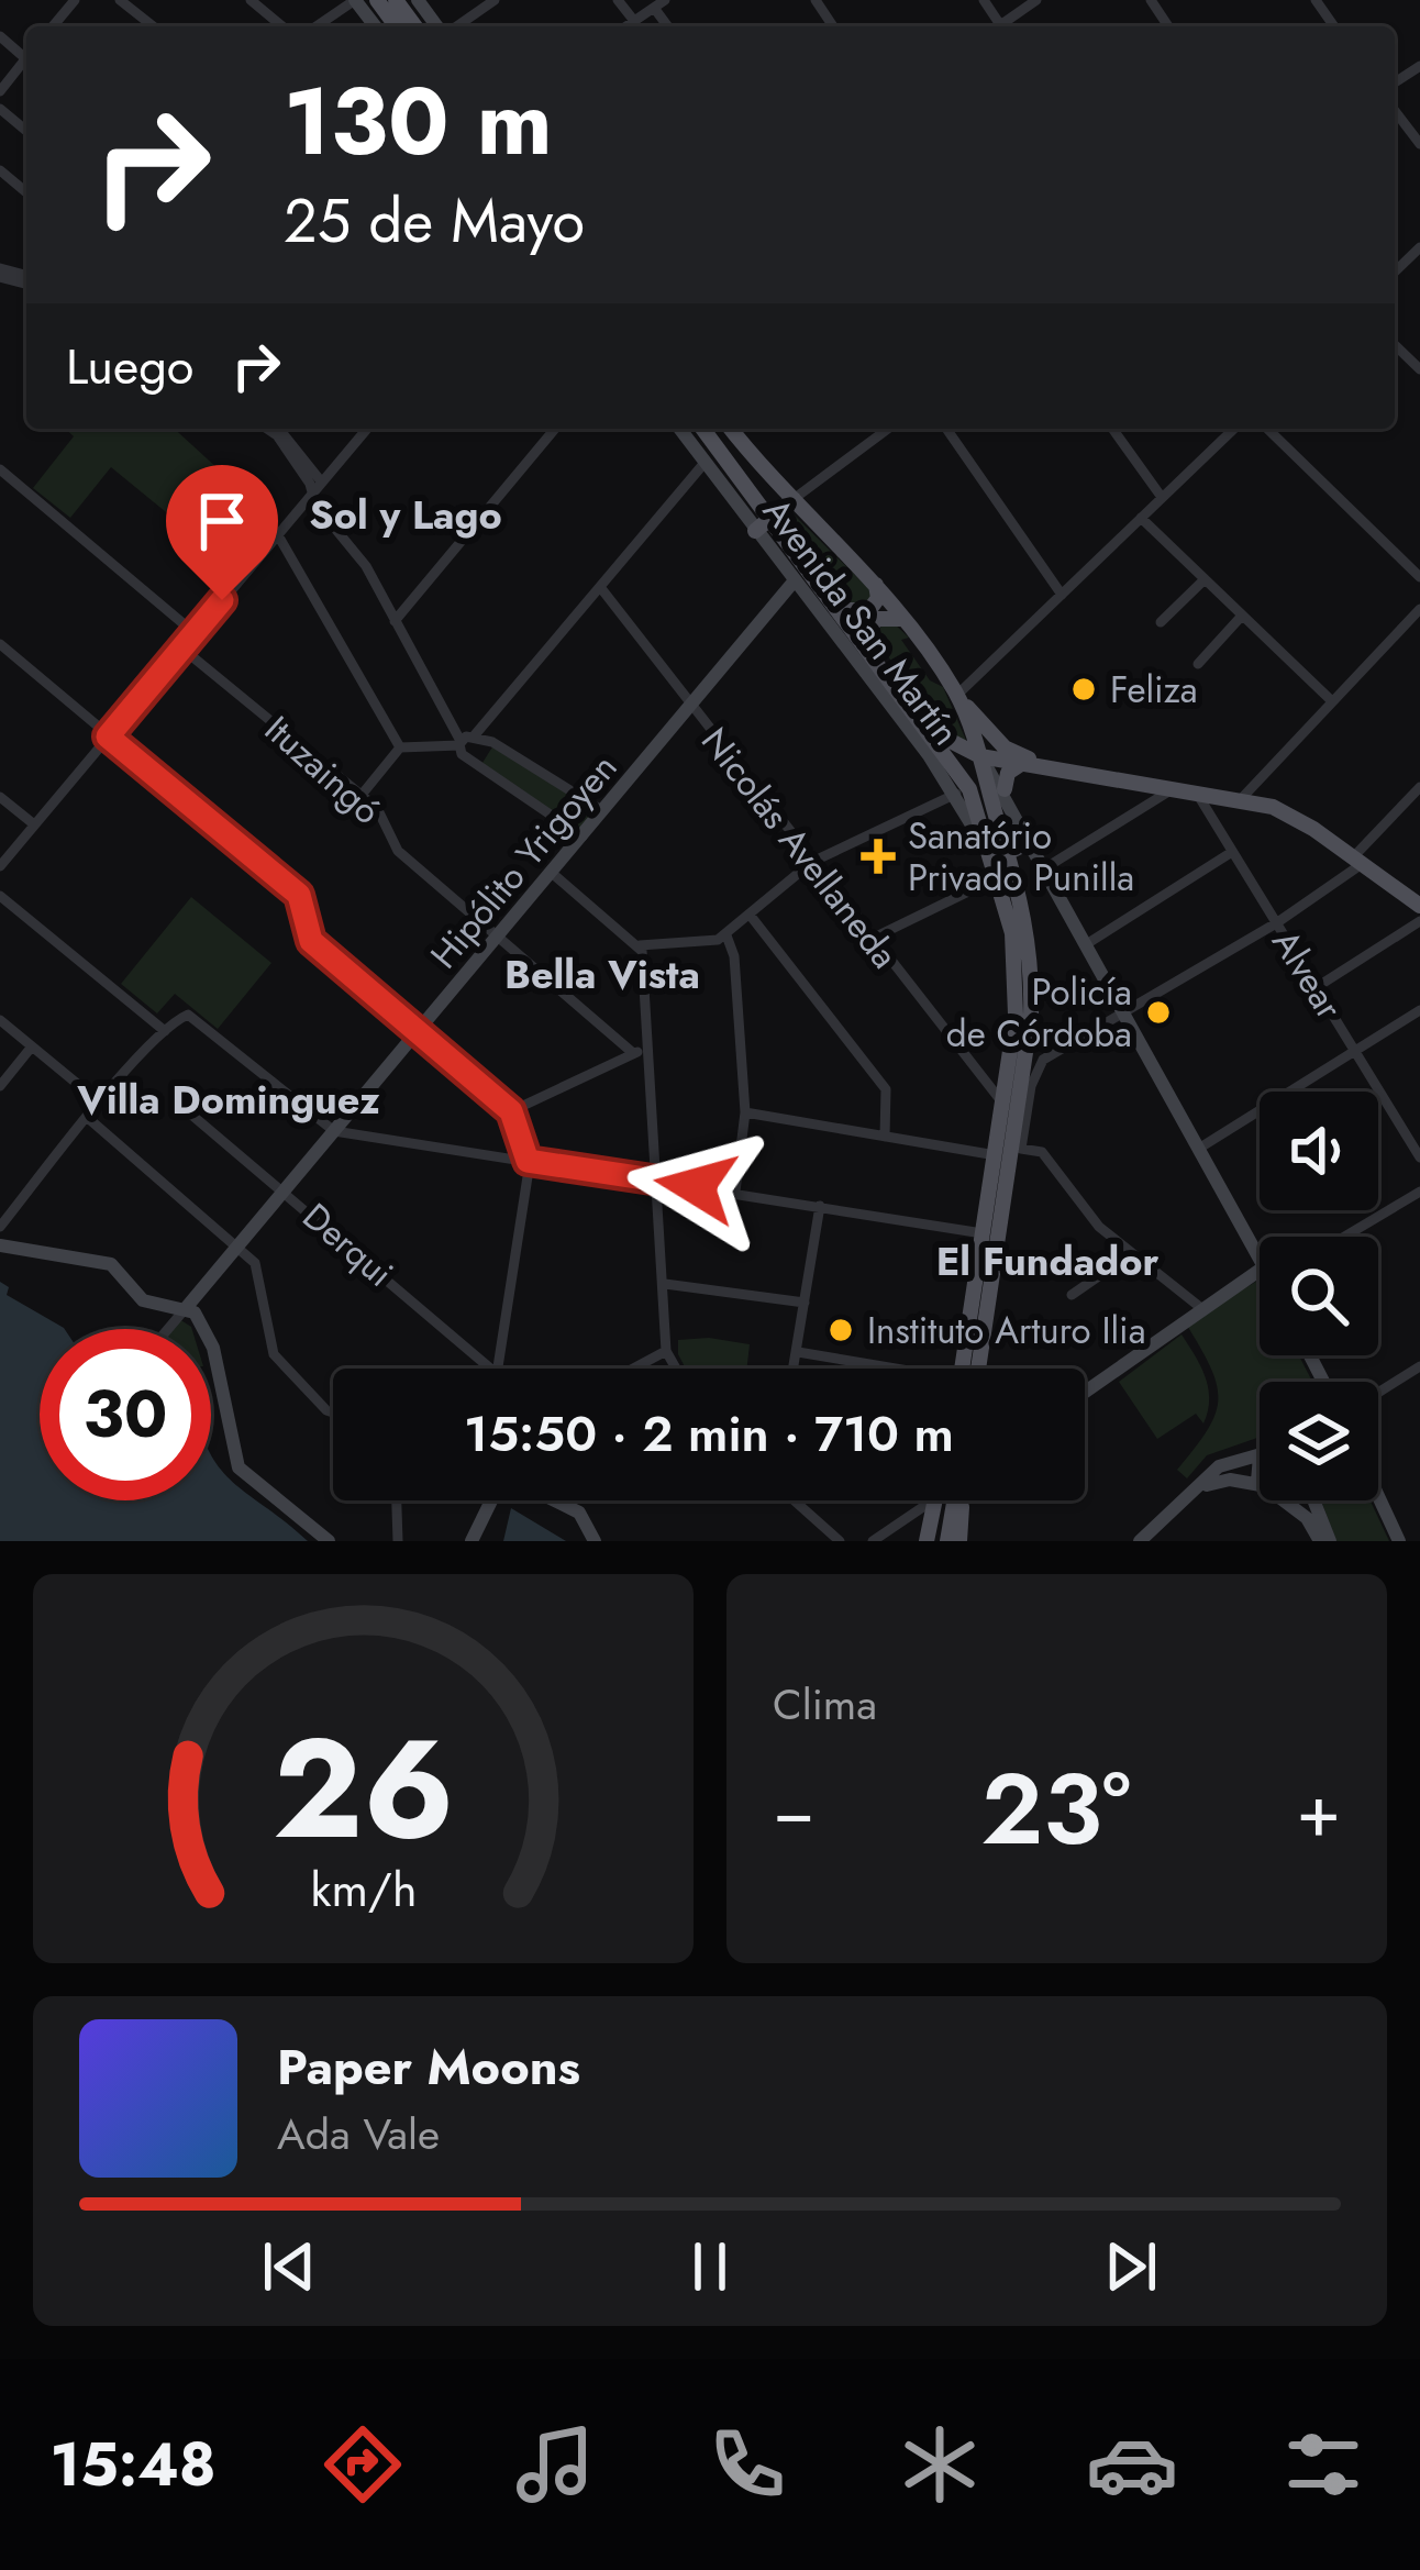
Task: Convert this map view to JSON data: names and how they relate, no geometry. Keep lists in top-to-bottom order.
{
  "streets": {
    "main road": ["Avenida San Martín", "Hipólito Yrigoyen"],
    "street": [
      "Ituzaingó",
      "Nicolás Avellaneda",
      "Alvear",
      "Derqui"
    ]
  },
  "crossings": [
    ["Avenida San Martín", "Hipólito Yrigoyen"],
    ["Ituzaingó", "Hipólito Yrigoyen"],
    ["Nicolás Avellaneda", "Hipólito Yrigoyen"],
    ["Hipólito Yrigoyen", "Derqui"]
  ],
  "districts": [
    "Sol y Lago",
    "Bella Vista",
    "Villa Dominguez",
    "El Fundador"
  ],
  "places": {
    "other": ["Feliza", "Policía de Córdoba", "Instituto Arturo Ilia"],
    "health": ["Sanatório Privado Punilla"]
  },
  "page": {
    "turn": ["130 m", "25 de Mayo"],
    "then": "Luego",
    "limit": "30",
    "trip": "15:50 · 2 min · 710 m",
    "tile": "Clima",
    "heat": ["−", "23°", "+"],
    "song": ["Paper Moons", "Ada Vale"],
    "tabs": "15:48",
    "gauge": ["26", "km/h"]
  }
}
